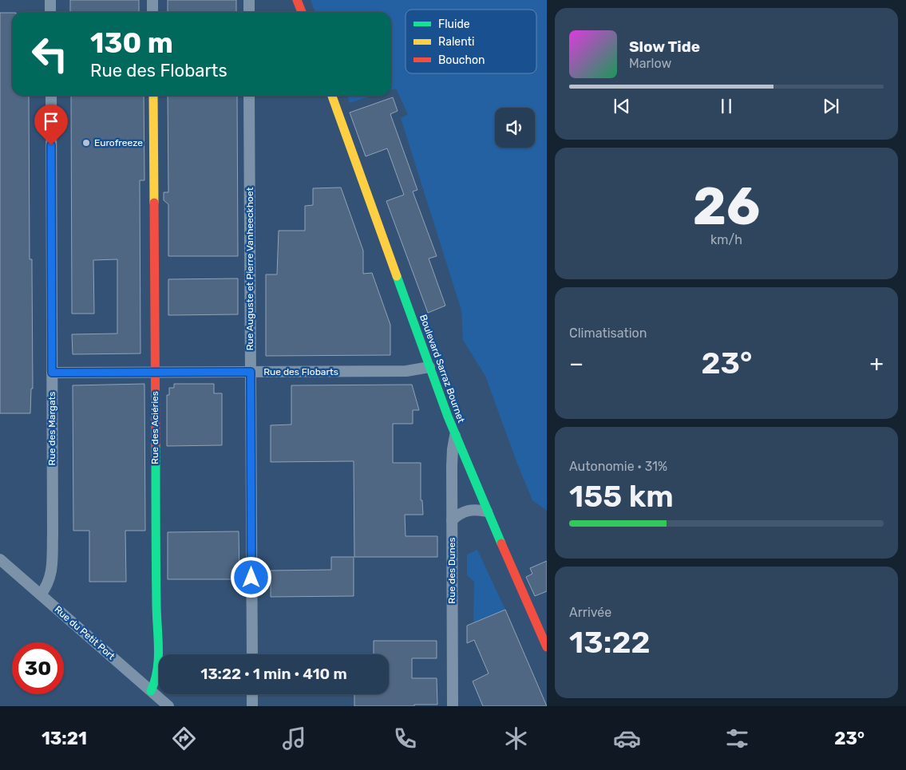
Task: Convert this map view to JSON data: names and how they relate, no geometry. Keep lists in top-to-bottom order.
{
  "streets": {
    "street": [
      "Rue Auguste et Pierre Vanheeckhoet",
      "Boulevard Sarraz Bournet",
      "Rue des Flobarts",
      "Rue des Aciéries",
      "Rue des Margats",
      "Rue des Dunes",
      "Rue du Petit Port"
    ]
  },
  "crossings": [
    ["Rue Auguste et Pierre Vanheeckhoet", "Rue des Flobarts"],
    ["Boulevard Sarraz Bournet", "Rue des Flobarts"],
    ["Boulevard Sarraz Bournet", "Rue des Dunes"],
    ["Rue des Flobarts", "Rue des Aciéries"],
    ["Rue des Flobarts", "Rue des Margats"],
    ["Rue des Aciéries", "Rue du Petit Port"],
    ["Rue des Margats", "Rue du Petit Port"]
  ],
  "places": ["Eurofreeze"],
  "legend": ["Fluide", "Ralenti", "Bouchon"],
  "page": {
    "turn": ["130 m", "Rue des Flobarts"],
    "song": ["Slow Tide", "Marlow"],
    "tile": [
      ["26", "km/h"],
      "Climatisation",
      ["Autonomie · 31%", "155 km"],
      ["Arrivée", "13:22"]
    ],
    "heat": ["−", "23°", "+"],
    "limit": "30",
    "trip": "13:22 · 1 min · 410 m",
    "tabs": ["13:21", "23°"]
  }
}
